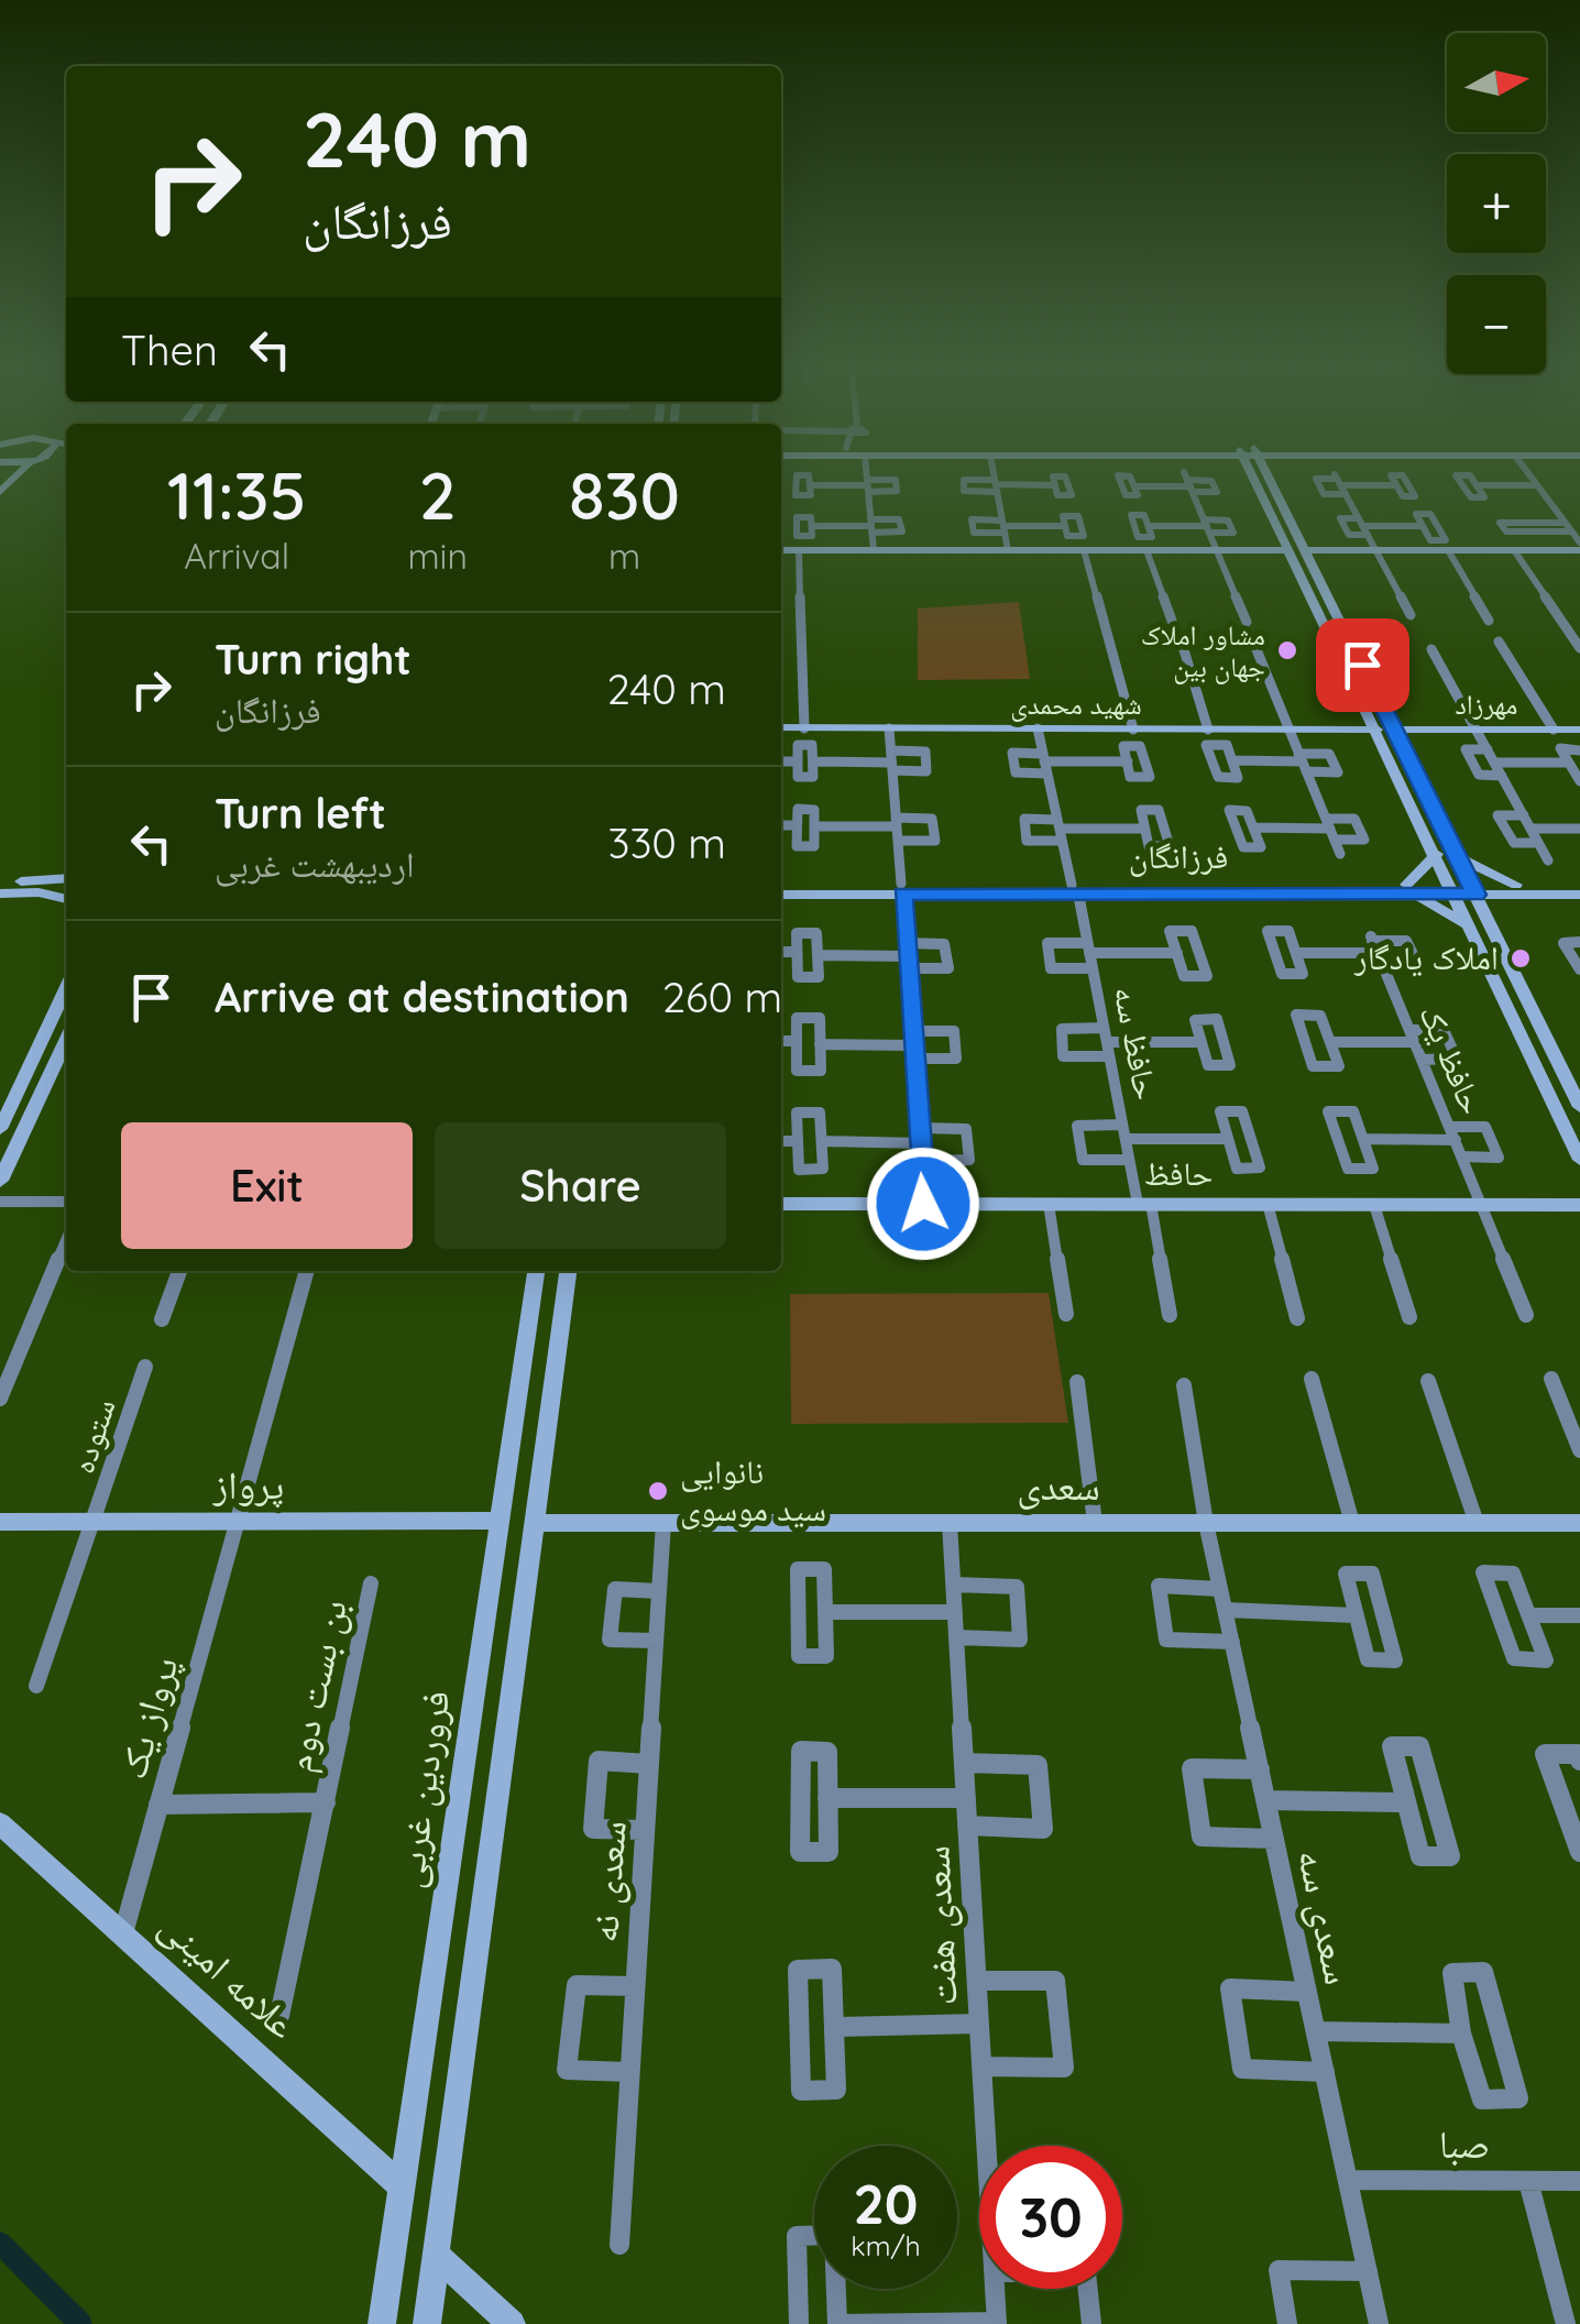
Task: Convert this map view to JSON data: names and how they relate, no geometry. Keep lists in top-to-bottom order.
{
  "streets": {
    "main road": [
      "شهید محمدی",
      "مهرزاد",
      "فرزانگان",
      "حافظ",
      "پرواز",
      "سعدی",
      "فروردین غربی",
      "علامه امینی"
    ],
    "street": [
      "حافظ سه",
      "حافظ یک",
      "ستوده",
      "بن بست دوم",
      "پرواز یک",
      "سعدی نه",
      "سعدی سه",
      "سعدی هفت",
      "صبا"
    ]
  },
  "crossings": [
    ["شهید محمدی", "حافظ سه"],
    ["فرزانگان", "حافظ سه"],
    ["حافظ سه", "حافظ"],
    ["حافظ یک", "حافظ"],
    ["ستوده", "پرواز"],
    ["پرواز", "پرواز یک"],
    ["پرواز", "فروردین غربی"],
    ["سعدی", "سعدی نه"],
    ["سعدی", "سعدی سه"],
    ["سعدی", "سعدی هفت"],
    ["پرواز یک", "علامه امینی"],
    ["فروردین غربی", "علامه امینی"],
    ["سعدی سه", "صبا"]
  ],
  "places": ["مشاور املاک جهان بین", "املاک یادگار", "نانوایی سید موسوی"],
  "north": "right",
  "page": {
    "map_buttons": ["+", "−"],
    "turn": ["240 m", "فرزانگان"],
    "then": "Then",
    "eta": [
      "11:35",
      "Arrival",
      "2",
      "min",
      "830",
      "m"
    ],
    "list": [
      {
        "name": "Turn right",
        "note": "فرزانگان",
        "value": "240 m"
      },
      {
        "name": "Turn left",
        "note": "اردیبهشت غربی",
        "value": "330 m"
      },
      {
        "name": "Arrive at destination",
        "value": "260 m"
      }
    ],
    "buttons": ["Exit", "Share"],
    "speed": "20 km/h",
    "limit": "30"
  }
}
